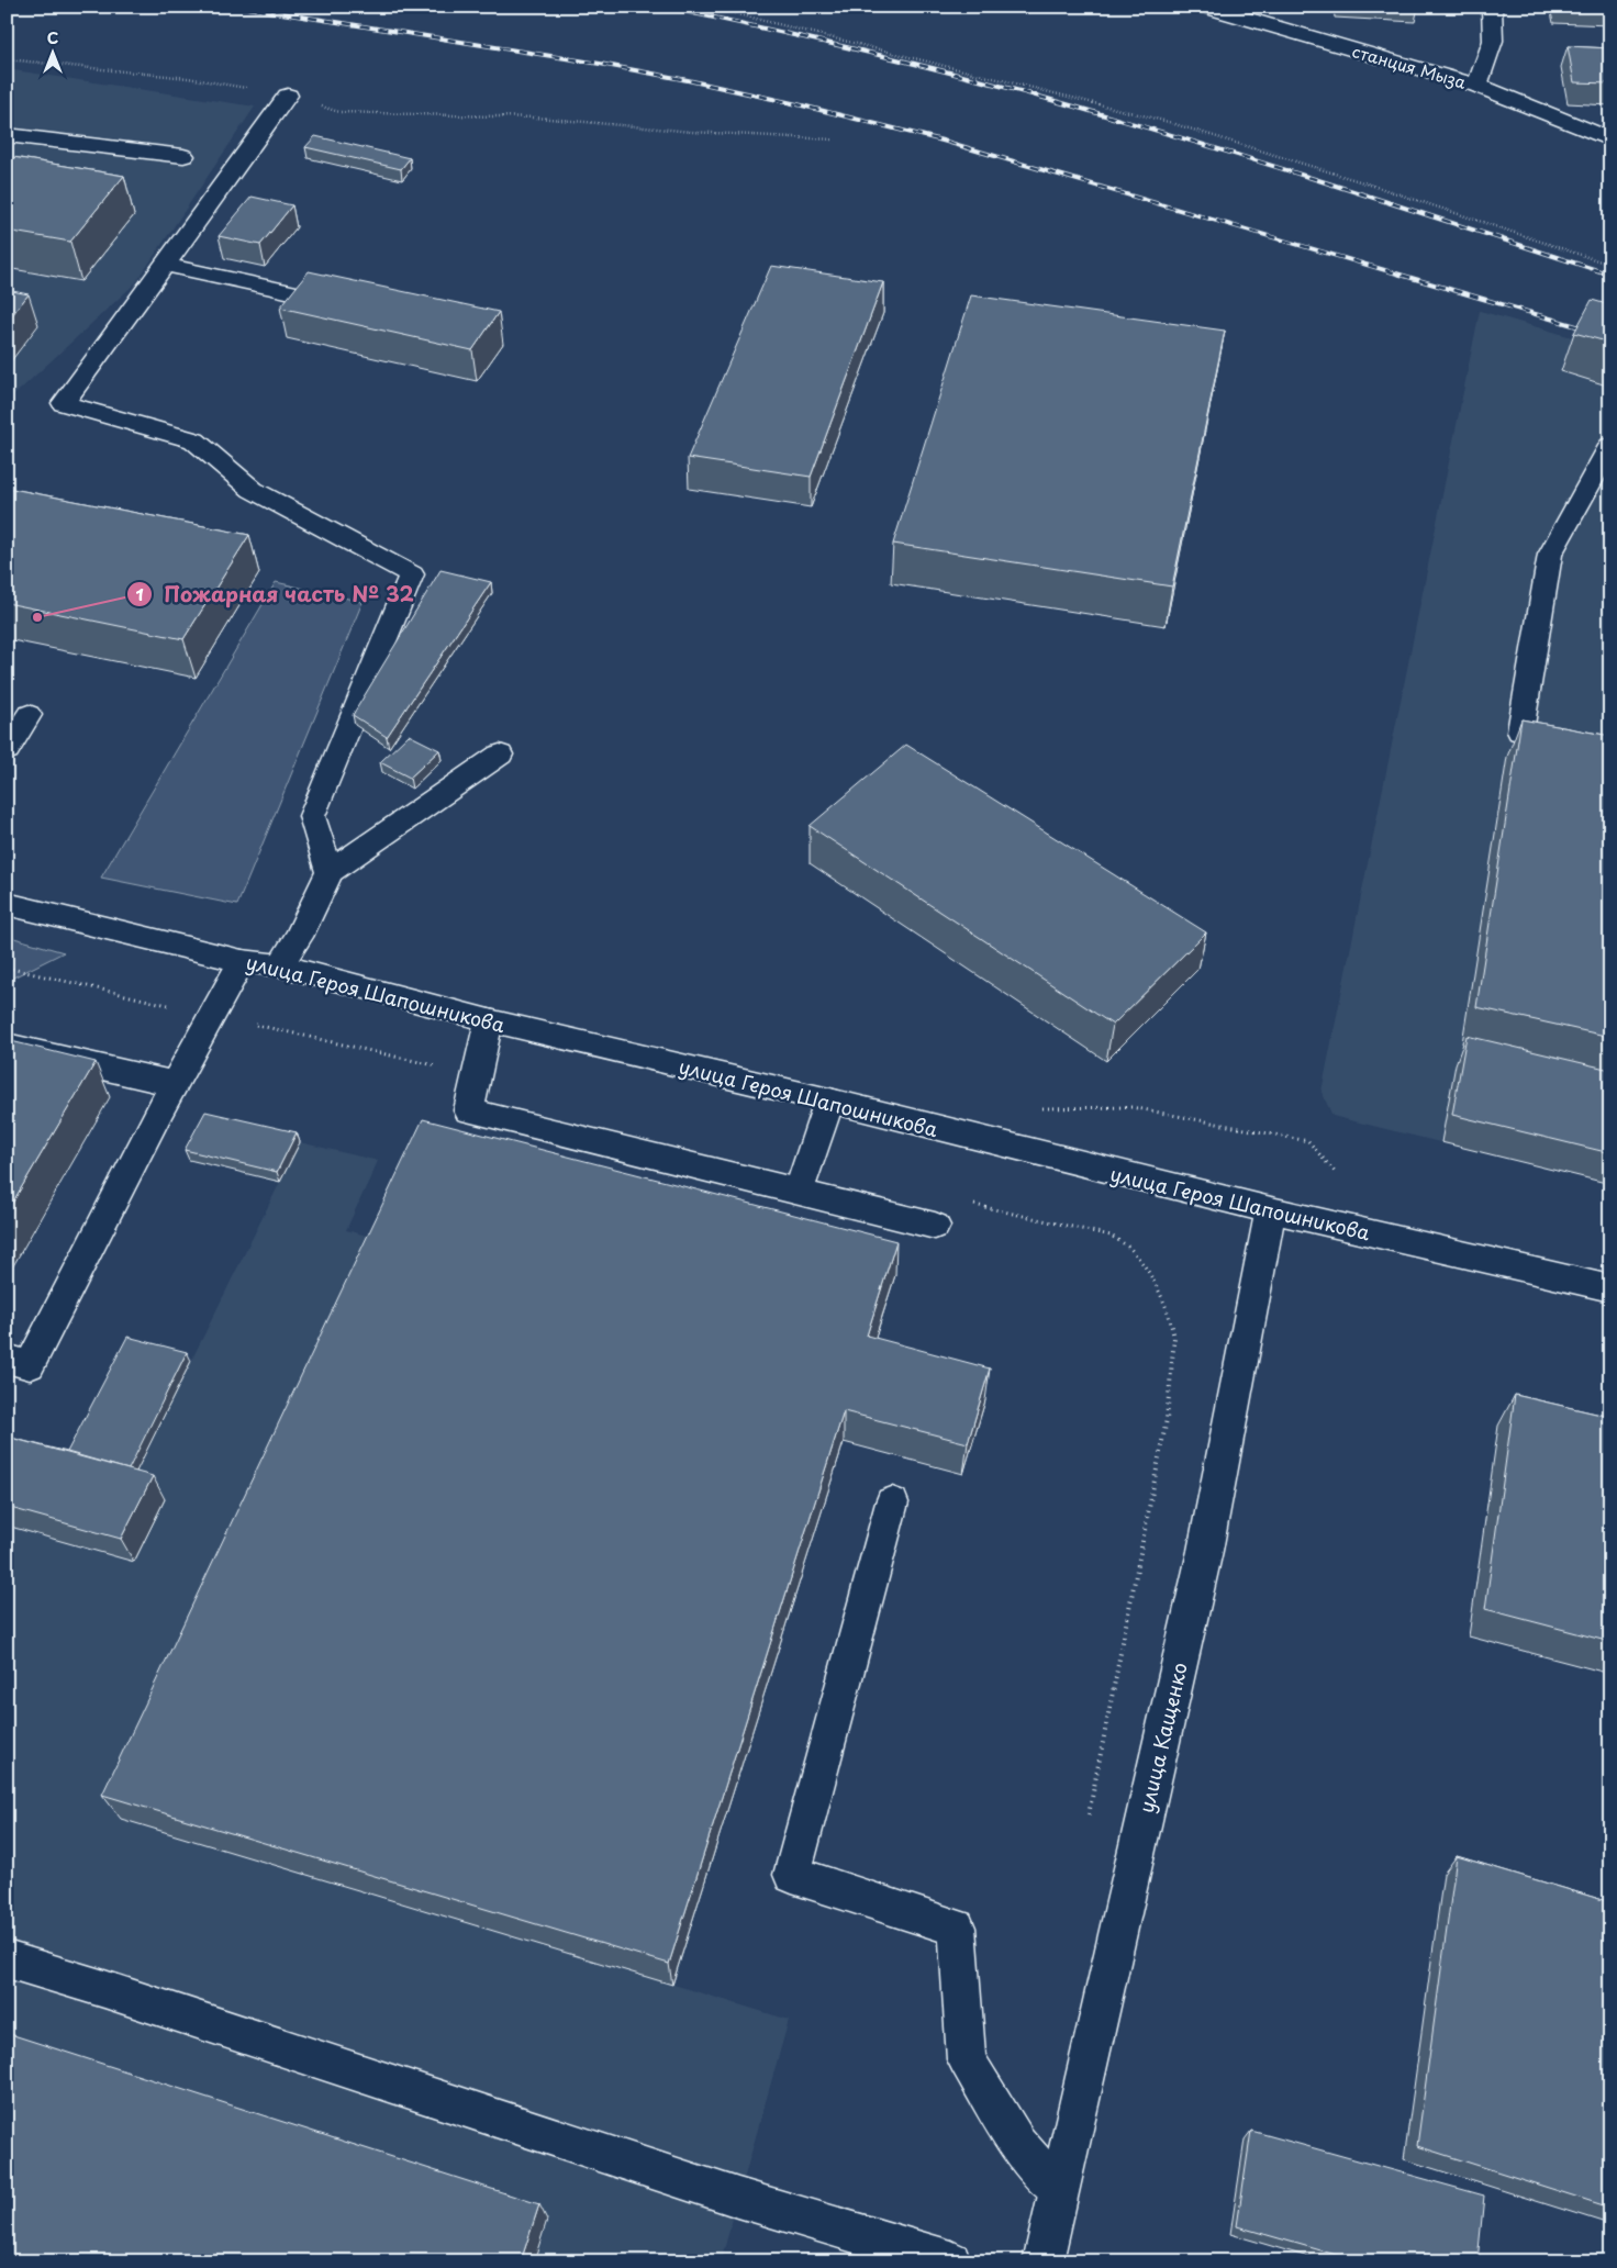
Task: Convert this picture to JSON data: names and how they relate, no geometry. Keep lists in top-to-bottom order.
{
  "streets": {
    "street": ["станция Мыза", "улица Героя Шапошникова", "улица Кащенко"]
  },
  "crossings": [
    ["улица Героя Шапошникова", "улица Кащенко"]
  ],
  "places": ["Пожарная часть № 32"],
  "north": "top"
}
